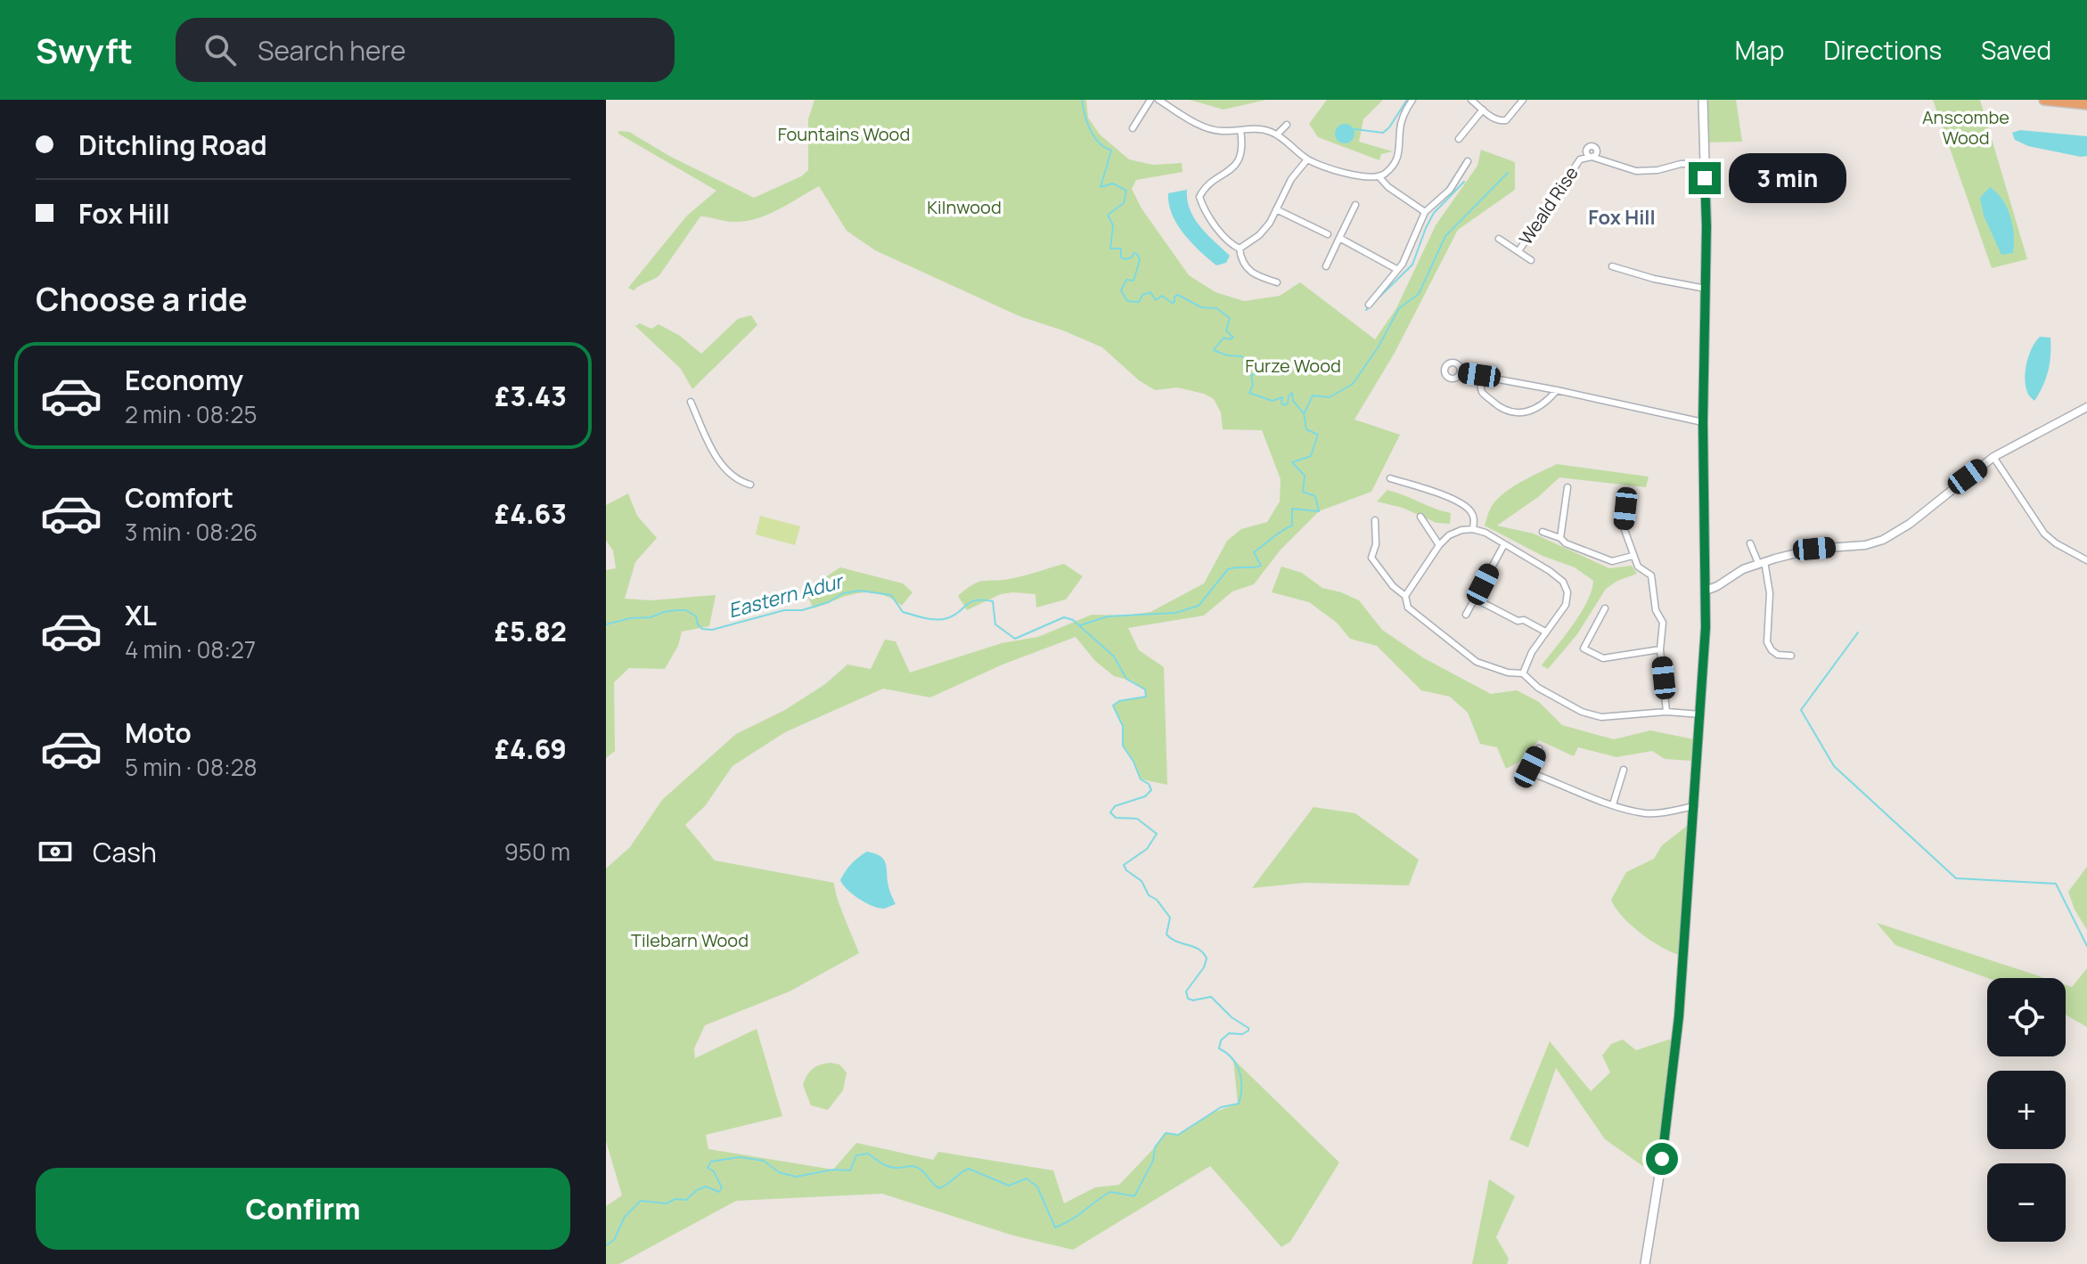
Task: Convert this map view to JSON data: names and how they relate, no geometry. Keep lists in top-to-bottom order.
{
  "streets": {
    "street": ["Weald Rise"]
  },
  "districts": ["Fox Hill"],
  "water": ["Eastern Adur"],
  "parks": [
    "Anscombe Wood",
    "Fountains Wood",
    "Kilnwood",
    "Furze Wood",
    "Tilebarn Wood"
  ],
  "page": {
    "header": "Swyft",
    "search": "Search here",
    "nav": ["Map", "Directions", "Saved"],
    "banner": ["Ditchling Road", "Fox Hill"],
    "bubble": "3 min",
    "heading": "Choose a ride",
    "list": [
      {
        "name": "Economy",
        "note": "2 min · 08:25",
        "value": "£3.43"
      },
      {
        "name": "Comfort",
        "note": "3 min · 08:26",
        "value": "£4.63"
      },
      {
        "name": "XL",
        "note": "4 min · 08:27",
        "value": "£5.82"
      },
      {
        "name": "Moto",
        "note": "5 min · 08:28",
        "value": "£4.69"
      }
    ],
    "pay": ["Cash", "950 m"],
    "map_buttons": ["+", "−"],
    "buttons": "Confirm"
  }
}
